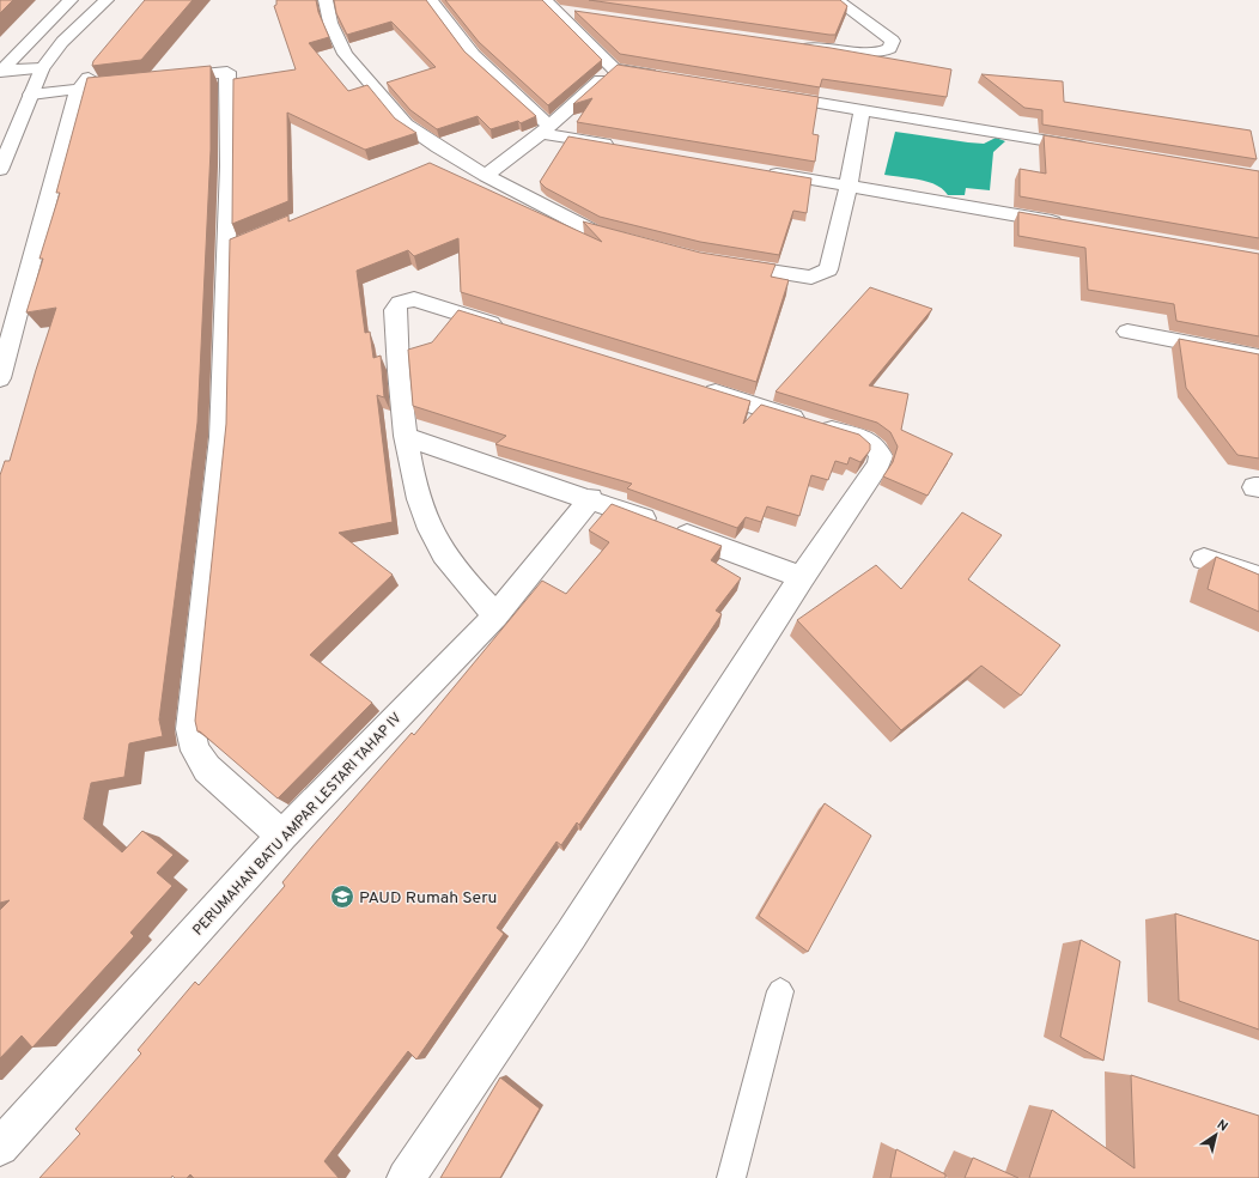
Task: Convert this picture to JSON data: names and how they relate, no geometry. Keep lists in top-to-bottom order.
{
  "streets": {
    "street": ["PERUMAHAN BATU AMPAR LESTARI TAHAP IV"]
  },
  "places": {
    "school or university": ["PAUD Rumah Seru"]
  },
  "north": "top right"
}
